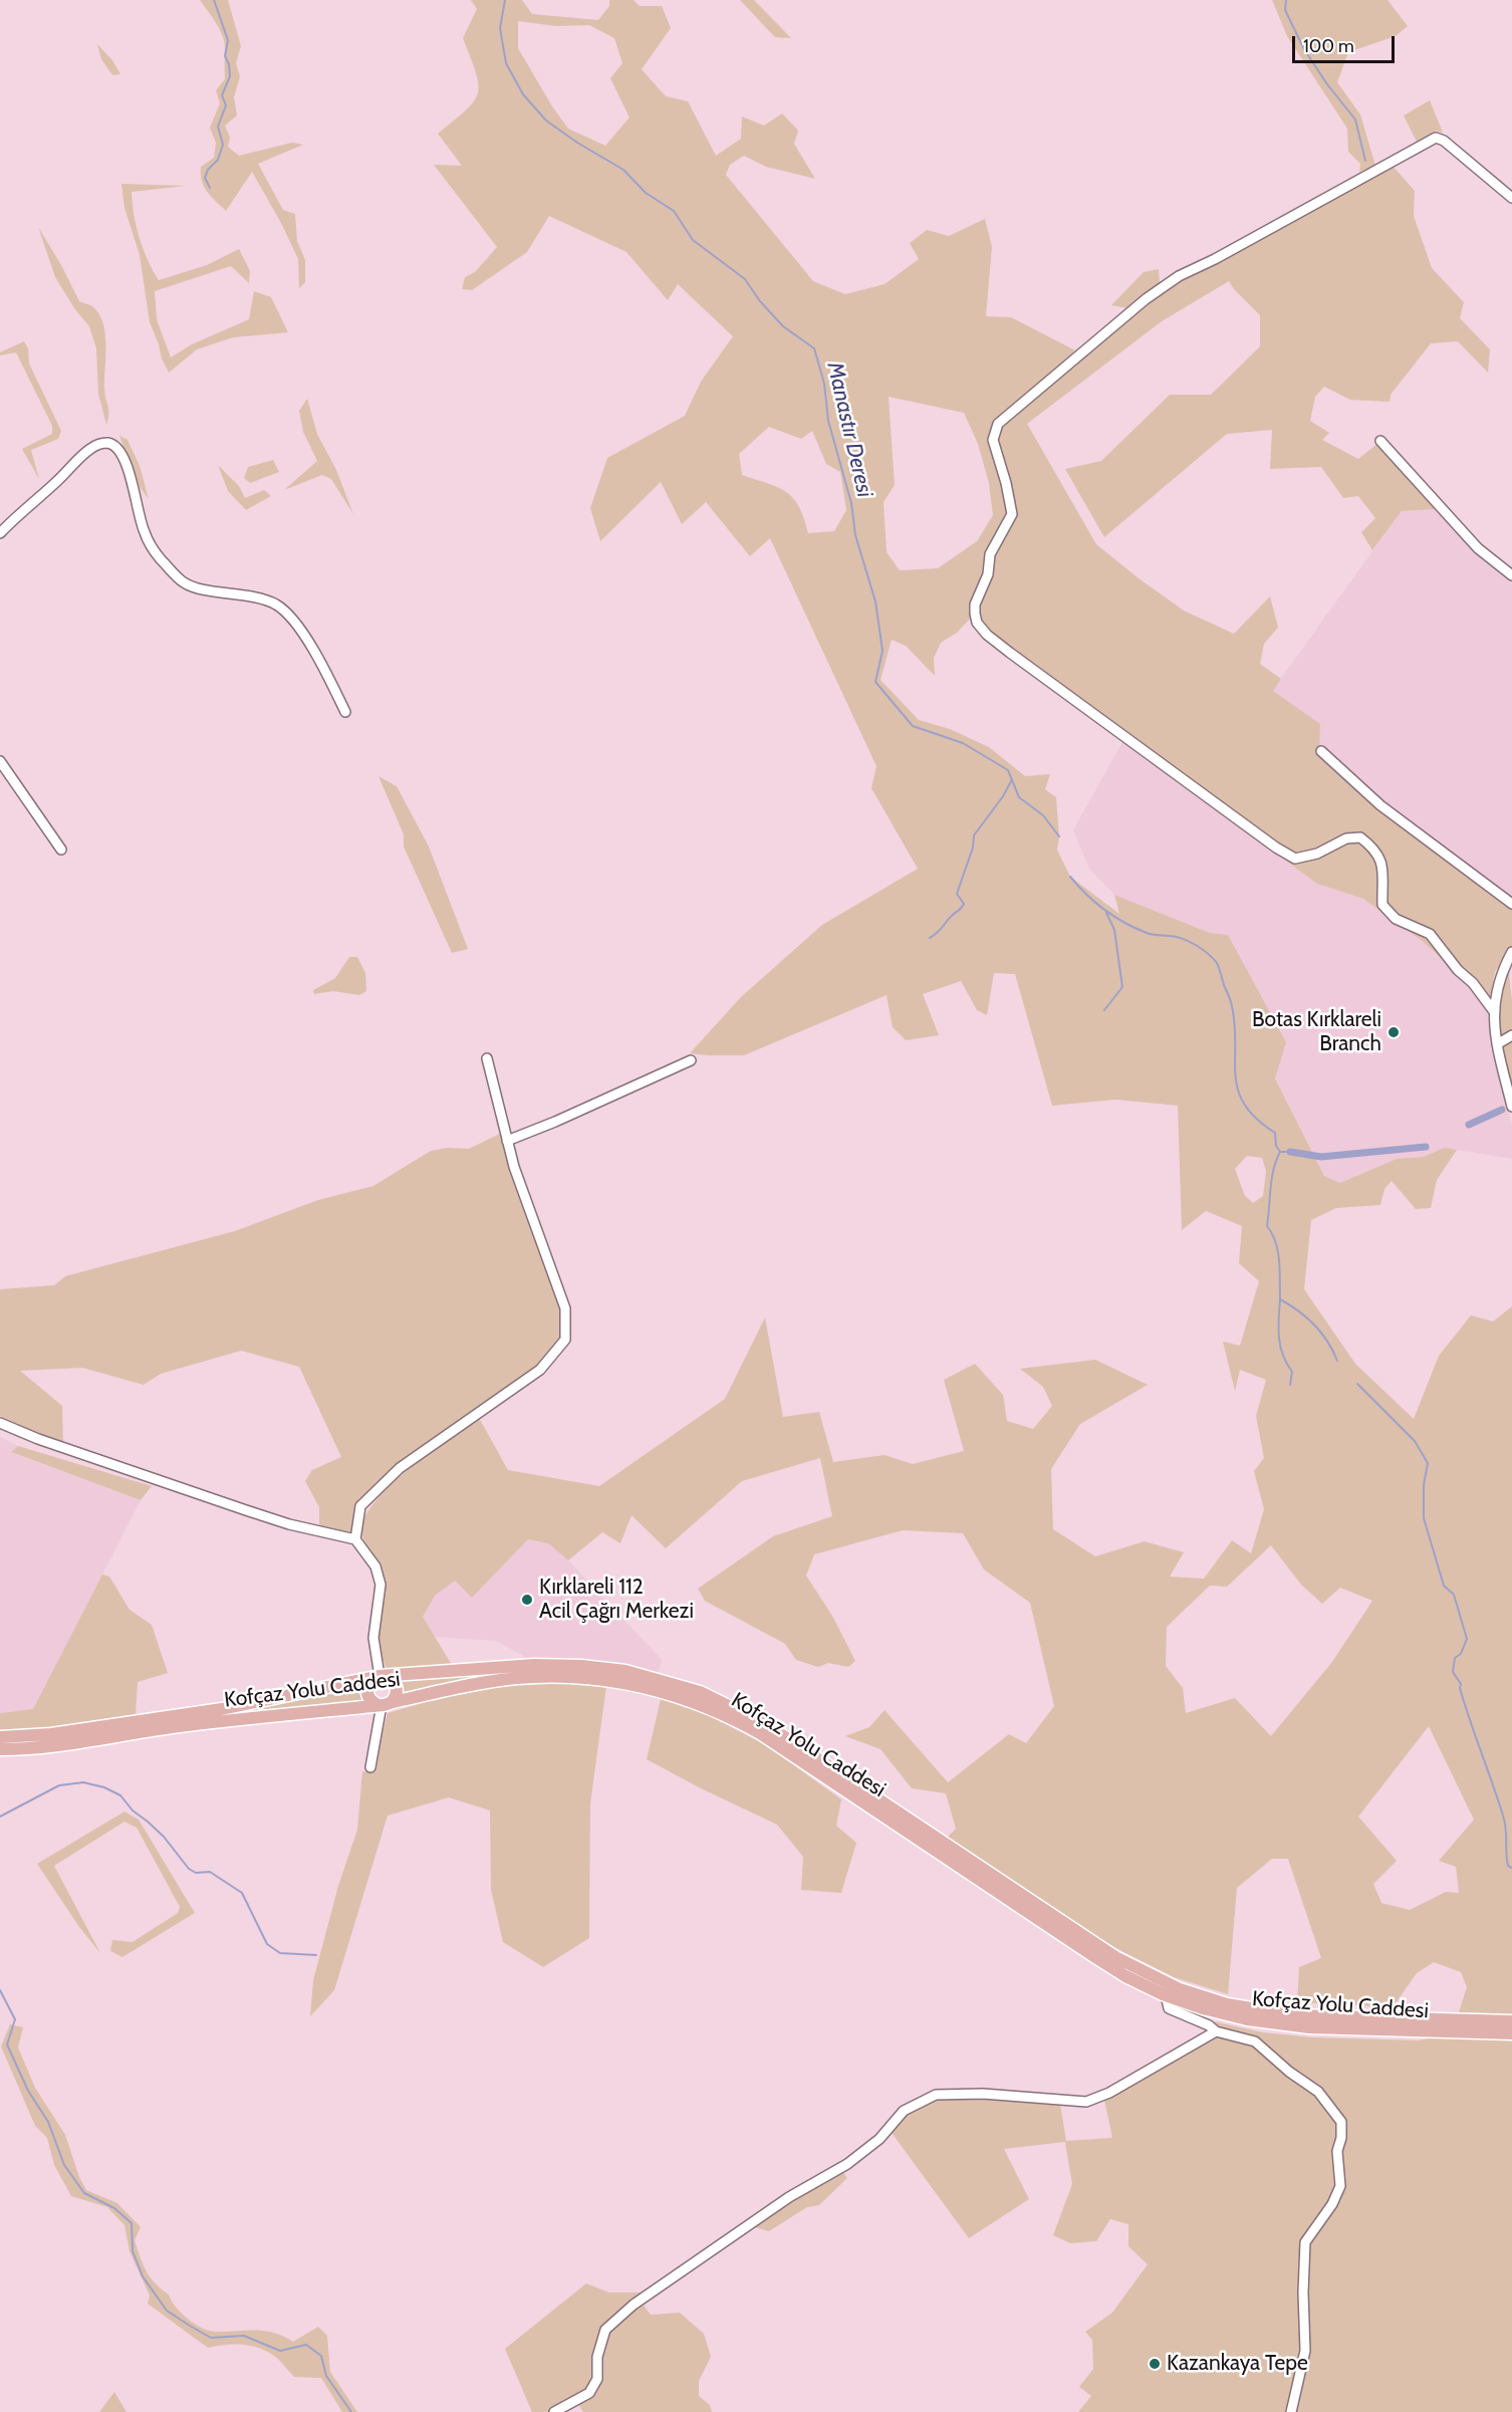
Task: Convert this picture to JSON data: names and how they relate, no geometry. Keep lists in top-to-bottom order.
{
  "streets": {
    "main road": ["Kofçaz Yolu Caddesi"]
  },
  "water": ["Manastır Deresi"],
  "places": ["Botas Kırklareli Branch", "Kırklareli 112 Acil Çağrı Merkezi", "Kazankaya Tepe"],
  "scale_bar": "100 m"
}
